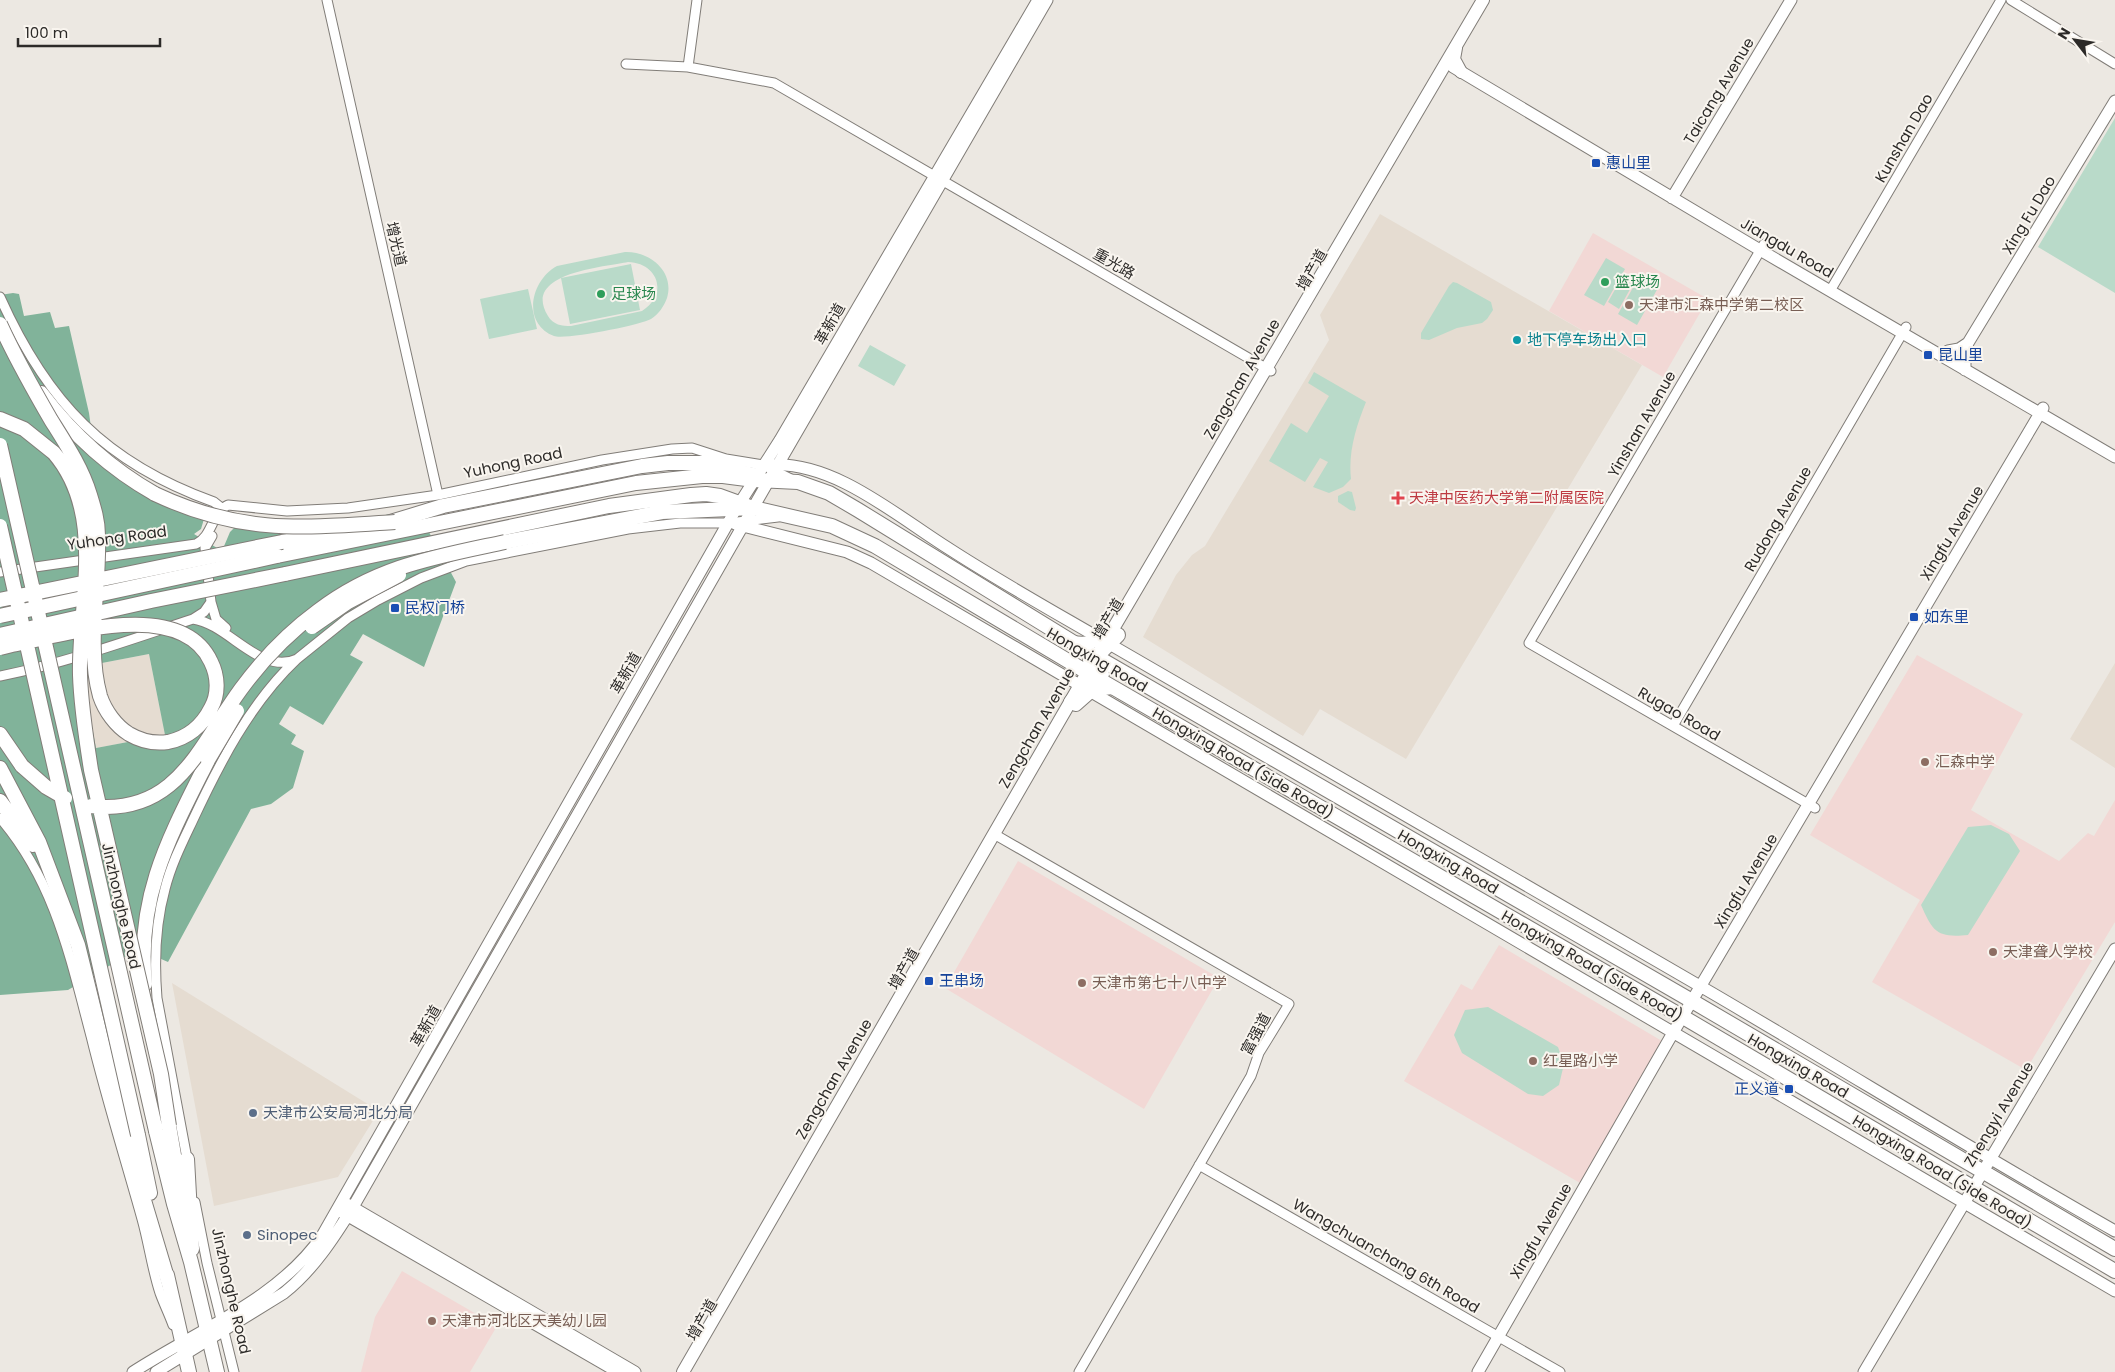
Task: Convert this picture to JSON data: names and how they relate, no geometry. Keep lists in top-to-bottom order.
{
  "streets": {
    "main road": [
      "增产道",
      "Zengchan Avenue",
      "Hongxing Road",
      "Jinzhonghe Road"
    ],
    "street": [
      "Taicang Avenue",
      "Kunshan Dao",
      "Xing Fu Dao",
      "增光道",
      "Jiangdu Road",
      "重光路",
      "革新道",
      "Yinshan Avenue",
      "Yuhong Road",
      "Rudong Avenue",
      "Xingfu Avenue",
      "Rugao Road",
      "Hongxing Road (Side Road)",
      "富强道",
      "Zhengyi Avenue",
      "Wangchuanchang 6th Road"
    ]
  },
  "crossings": [
    ["Taicang Avenue", "Jiangdu Road"],
    ["Kunshan Dao", "Jiangdu Road"],
    ["Xing Fu Dao", "Jiangdu Road"],
    ["增光道", "Yuhong Road"],
    ["Jiangdu Road", "Zengchan Avenue"],
    ["Jiangdu Road", "Yinshan Avenue"],
    ["Jiangdu Road", "Rudong Avenue"],
    ["Jiangdu Road", "Xingfu Avenue"],
    ["重光路", "增产道"],
    ["重光路", "革新道"],
    ["重光路", "Zengchan Avenue"],
    ["增产道", "Zengchan Avenue"],
    ["增产道", "Hongxing Road"],
    ["增产道", "Hongxing Road (Side Road)"],
    ["增产道", "富强道"],
    ["革新道", "Yuhong Road"],
    ["革新道", "Hongxing Road"],
    ["革新道", "Hongxing Road (Side Road)"],
    ["革新道", "Jinzhonghe Road"],
    ["Zengchan Avenue", "富强道"],
    ["Yinshan Avenue", "Rugao Road"],
    ["Yuhong Road", "Hongxing Road"],
    ["Yuhong Road", "Hongxing Road (Side Road)"],
    ["Rudong Avenue", "Rugao Road"],
    ["Xingfu Avenue", "Hongxing Road"],
    ["Xingfu Avenue", "Rugao Road"],
    ["Xingfu Avenue", "Hongxing Road (Side Road)"],
    ["Xingfu Avenue", "Wangchuanchang 6th Road"],
    ["Hongxing Road", "Hongxing Road (Side Road)"],
    ["Hongxing Road", "Zhengyi Avenue"],
    ["Hongxing Road (Side Road)", "Zhengyi Avenue"],
    ["富强道", "Wangchuanchang 6th Road"]
  ],
  "places": {
    "transit": [
      "惠山里",
      "昆山里",
      "民权门桥",
      "如东里",
      "王串场",
      "正义道"
    ],
    "other": [
      "篮球场",
      "足球场",
      "天津市汇森中学第二校区",
      "地下停车场出入口",
      "汇森中学",
      "天津聋人学校",
      "天津市第七十八中学",
      "红星路小学",
      "天津市公安局河北分局",
      "Sinopec",
      "天津市河北区天美幼儿园"
    ],
    "health": ["天津中医药大学第二附属医院"]
  },
  "scale_bar": "100 m",
  "north": "top left"
}
